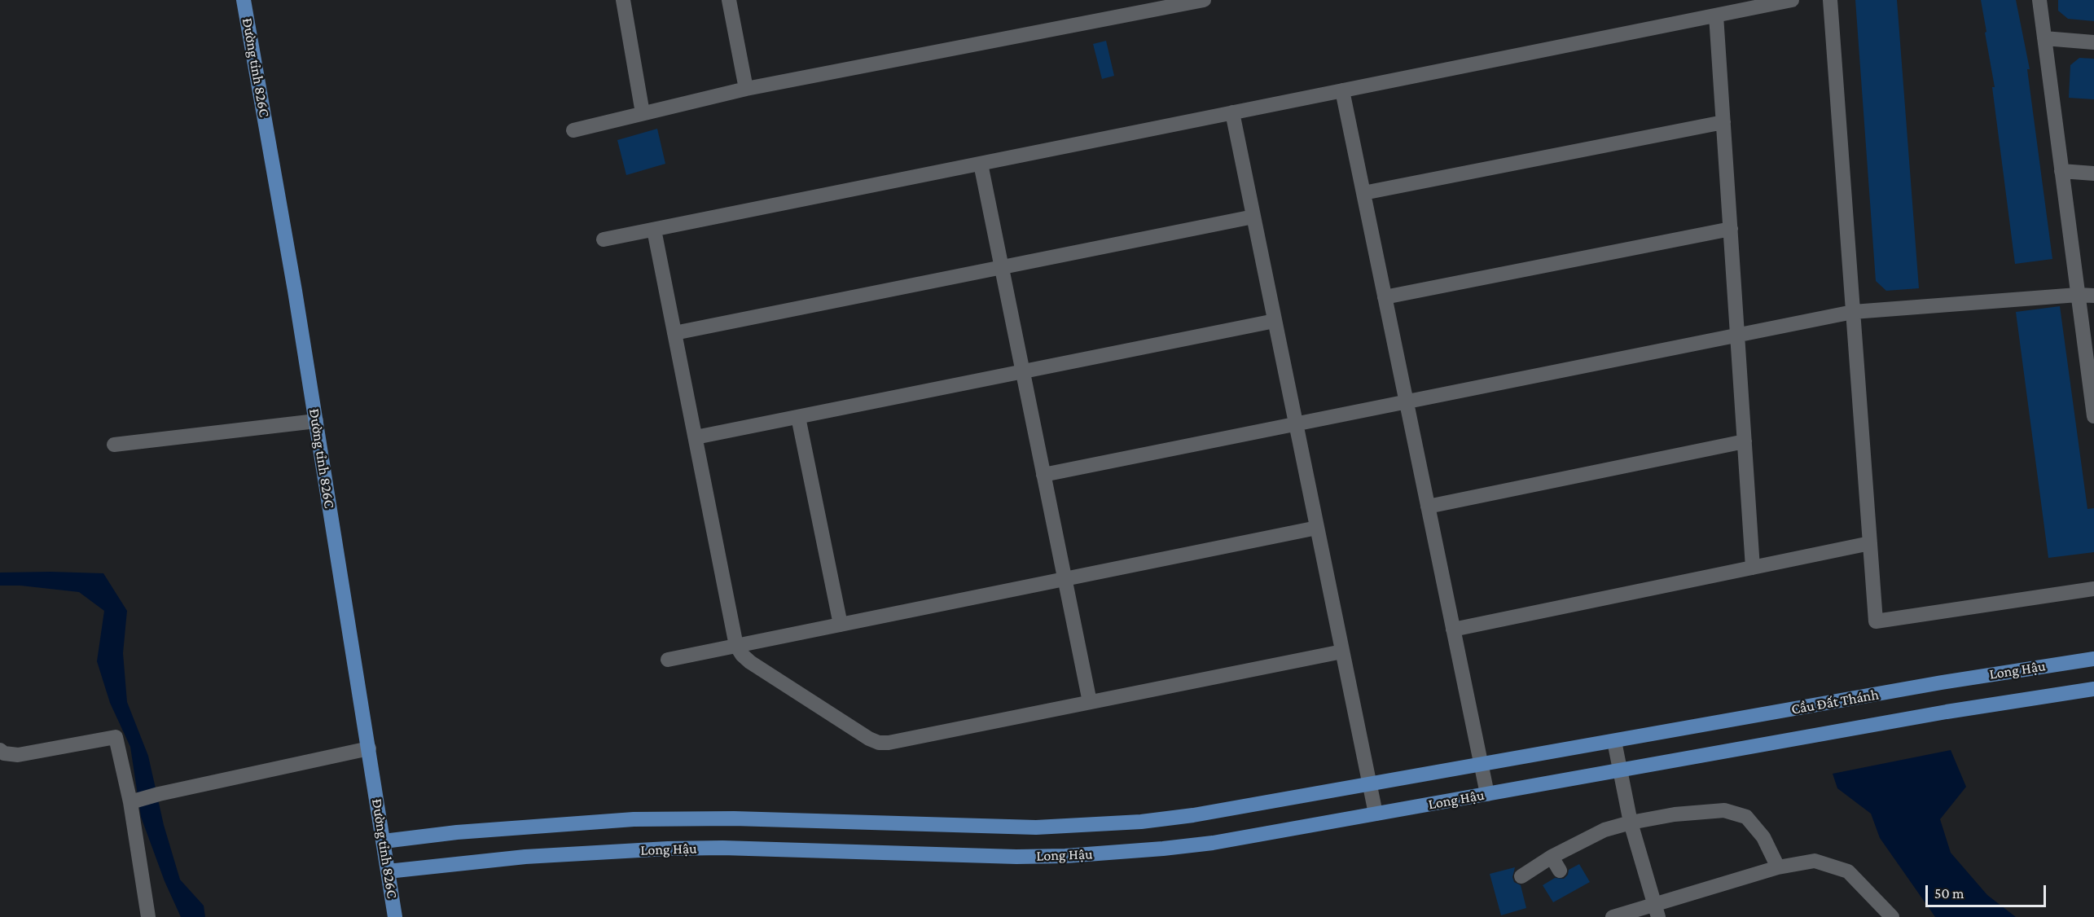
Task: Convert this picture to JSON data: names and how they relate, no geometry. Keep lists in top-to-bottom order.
{
  "streets": {
    "main road": ["Đường tỉnh 826C", "Long Hậu", "Cầu Đất Thánh"]
  },
  "crossings": [
    ["Đường tỉnh 826C", "Long Hậu"],
    ["Long Hậu", "Cầu Đất Thánh"]
  ],
  "scale_bar": "50 m"
}
